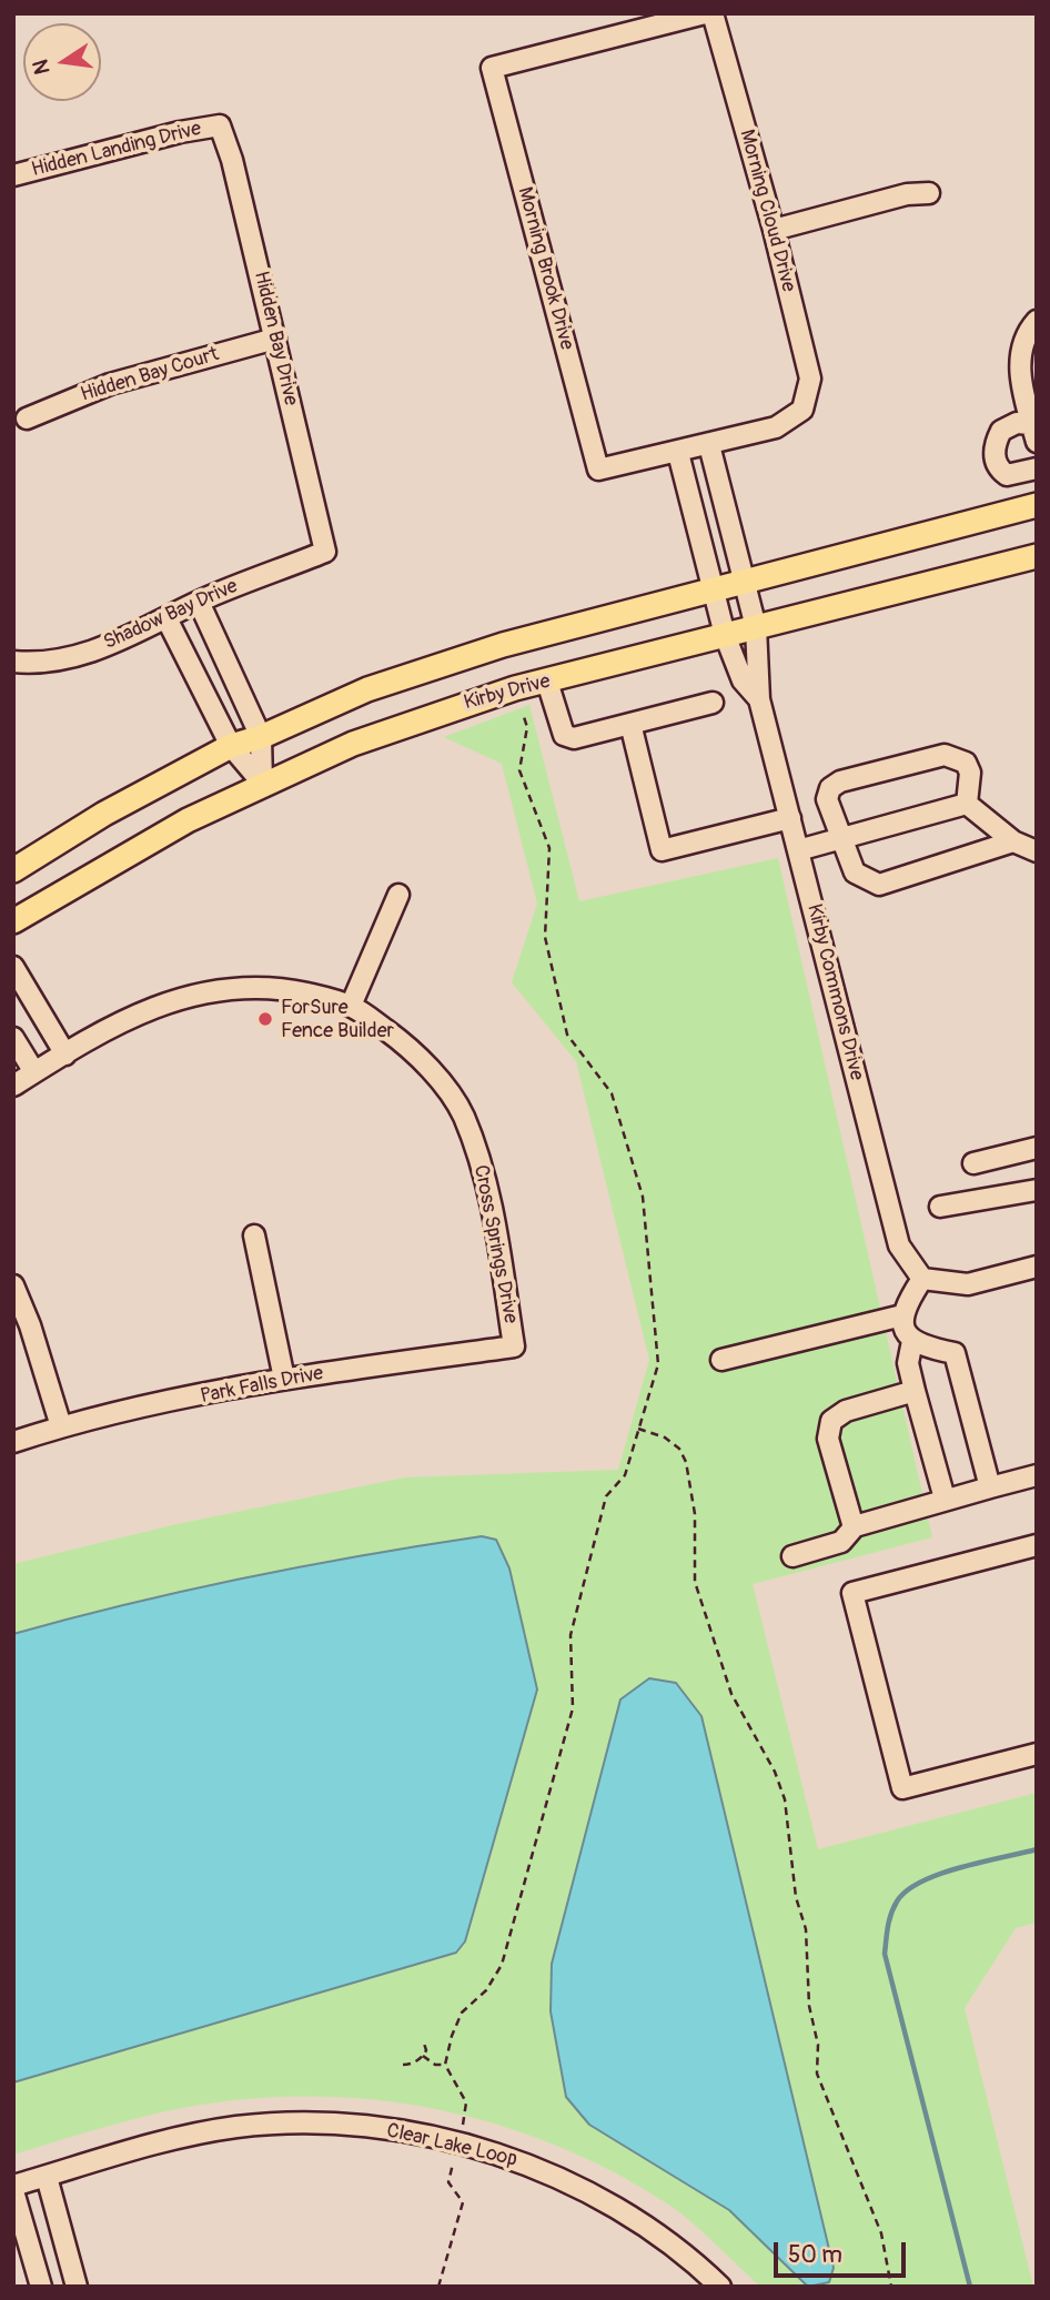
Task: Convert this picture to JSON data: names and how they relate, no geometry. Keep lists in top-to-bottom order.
{
  "streets": {
    "main road": ["Kirby Drive"],
    "street": [
      "Hidden Landing Drive",
      "Morning Cloud Drive",
      "Morning Brook Drive",
      "Hidden Bay Drive",
      "Hidden Bay Court",
      "Shadow Bay Drive",
      "Kirby Commons Drive",
      "Cross Springs Drive",
      "Park Falls Drive",
      "Clear Lake Loop"
    ]
  },
  "crossings": [
    ["Hidden Landing Drive", "Hidden Bay Drive"],
    ["Morning Cloud Drive", "Kirby Commons Drive"],
    ["Morning Brook Drive", "Kirby Commons Drive"],
    ["Hidden Bay Drive", "Hidden Bay Court"],
    ["Hidden Bay Drive", "Shadow Bay Drive"],
    ["Kirby Drive", "Kirby Commons Drive"],
    ["Cross Springs Drive", "Park Falls Drive"]
  ],
  "places": ["ForSure Fence Builder"],
  "scale_bar": "50 m",
  "north": "left"
}
